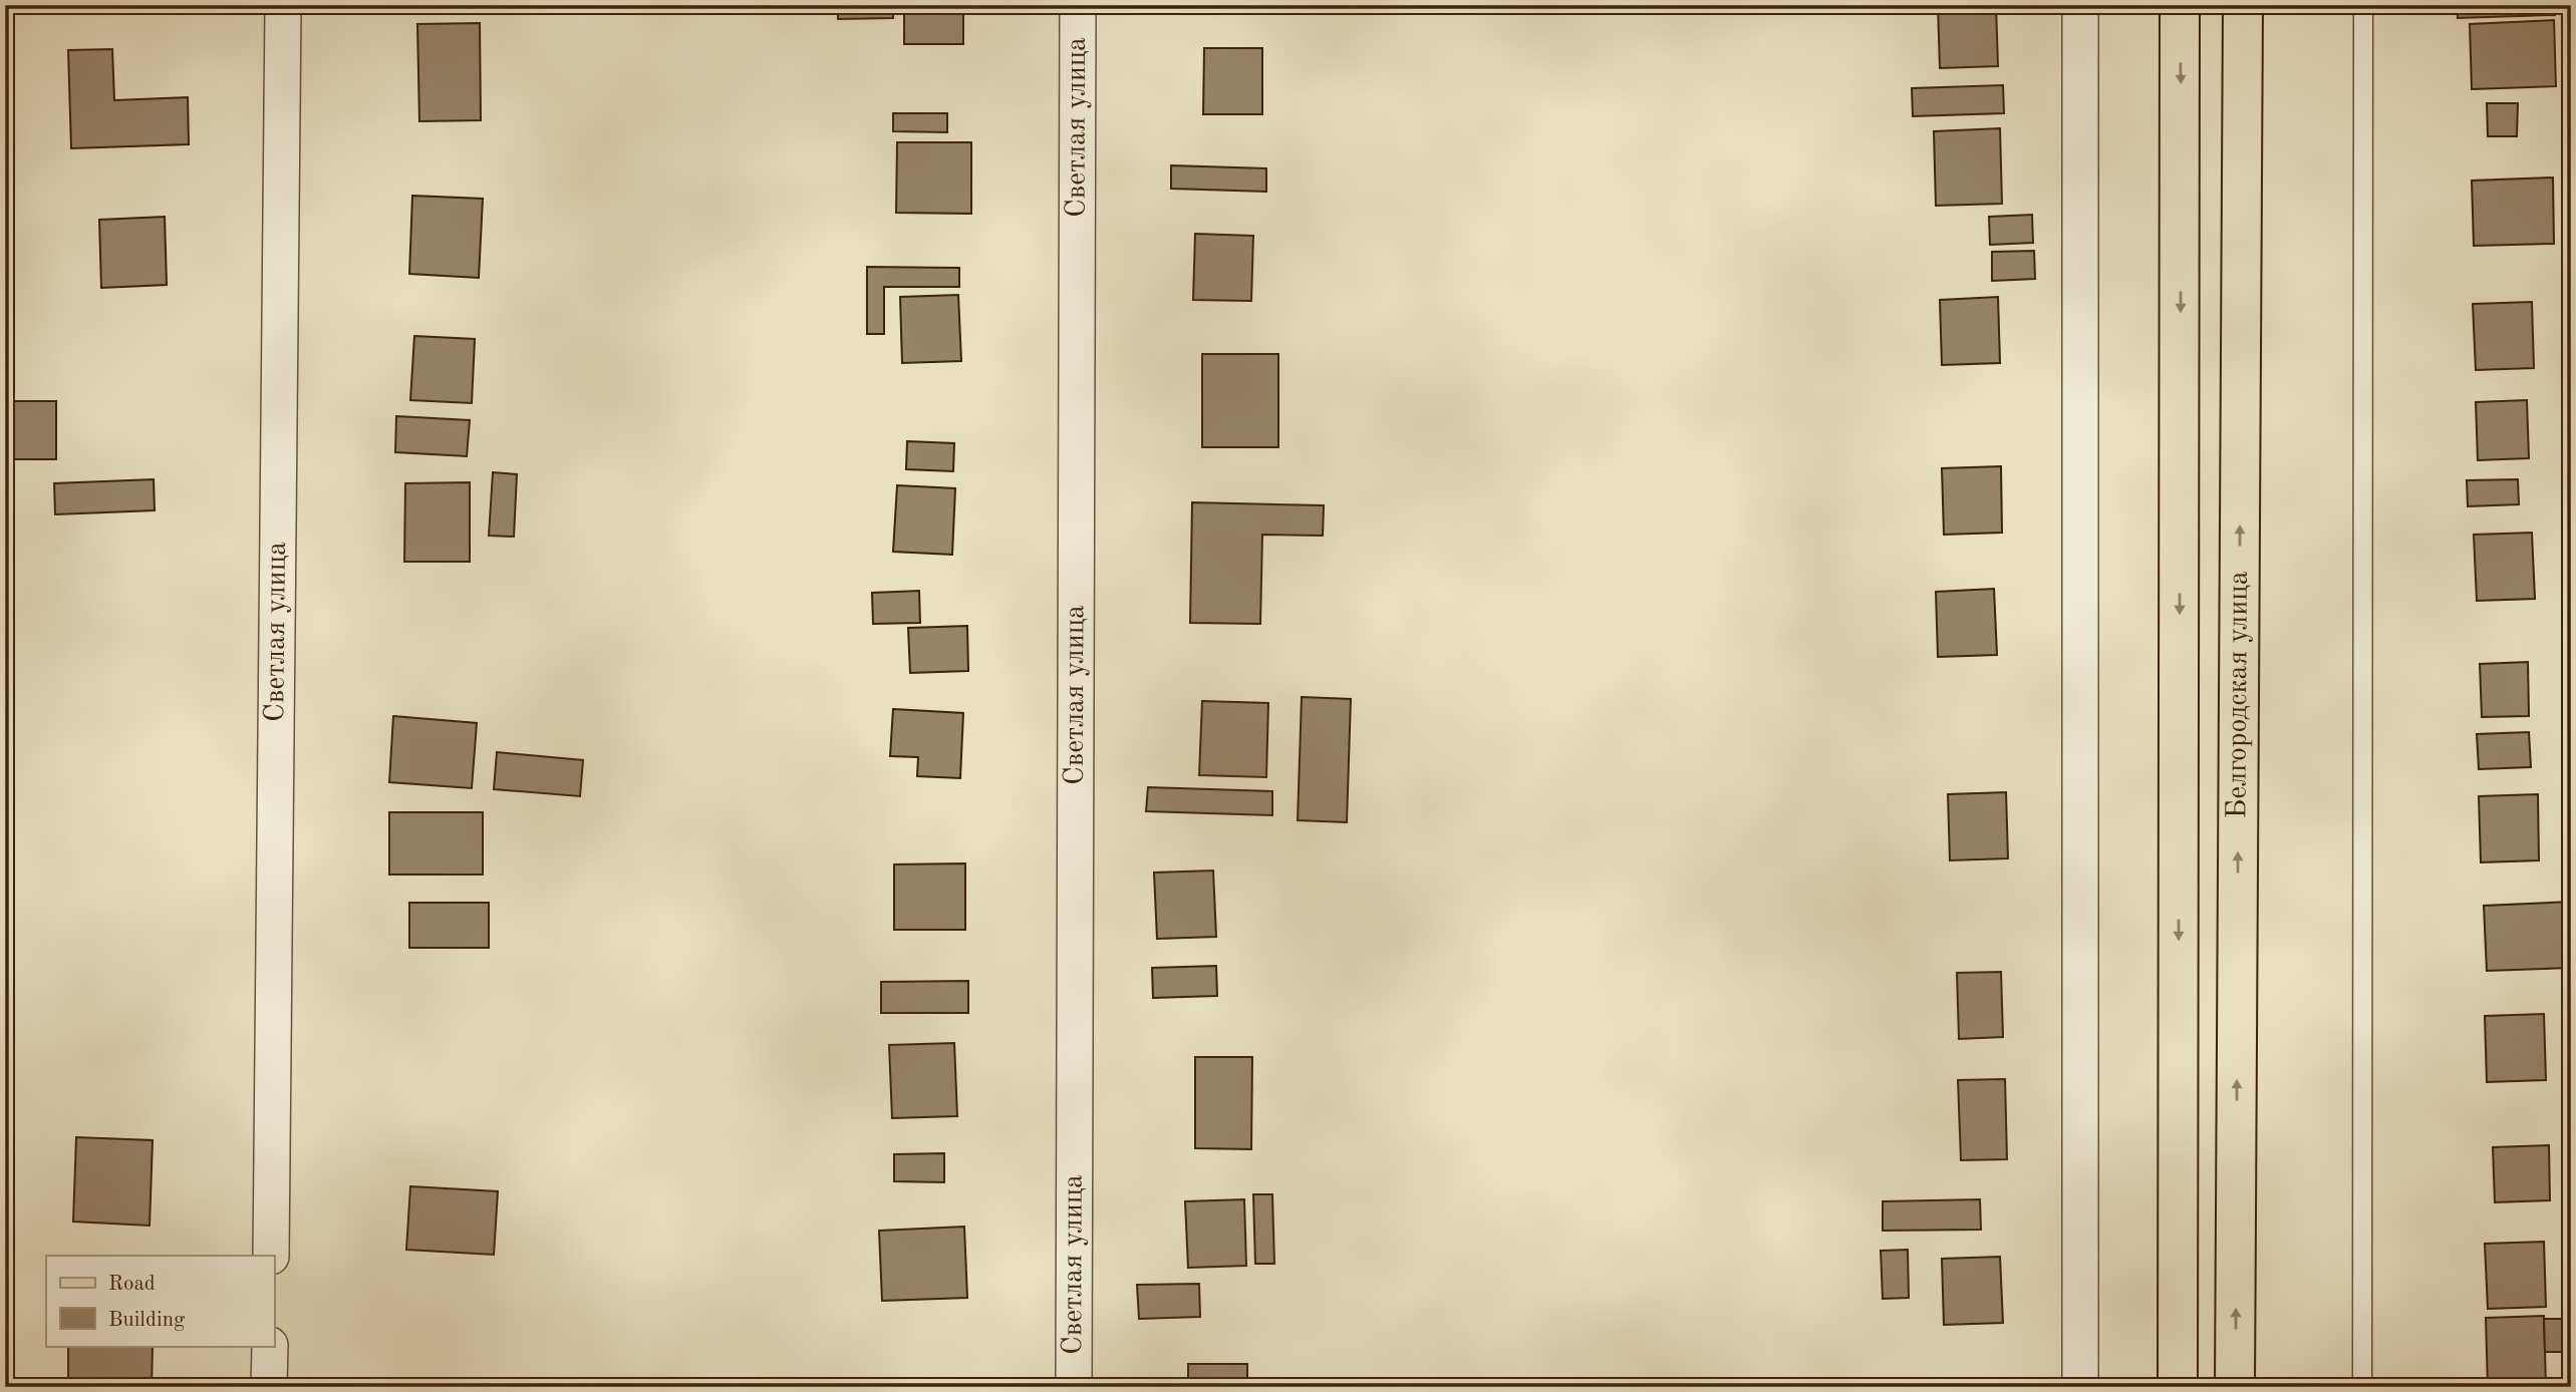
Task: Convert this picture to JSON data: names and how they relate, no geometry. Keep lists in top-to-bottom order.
{
  "streets": {
    "main road": ["Белгородская улица"],
    "street": ["Светлая улица"]
  },
  "legend": ["Road", "Building"]
}
